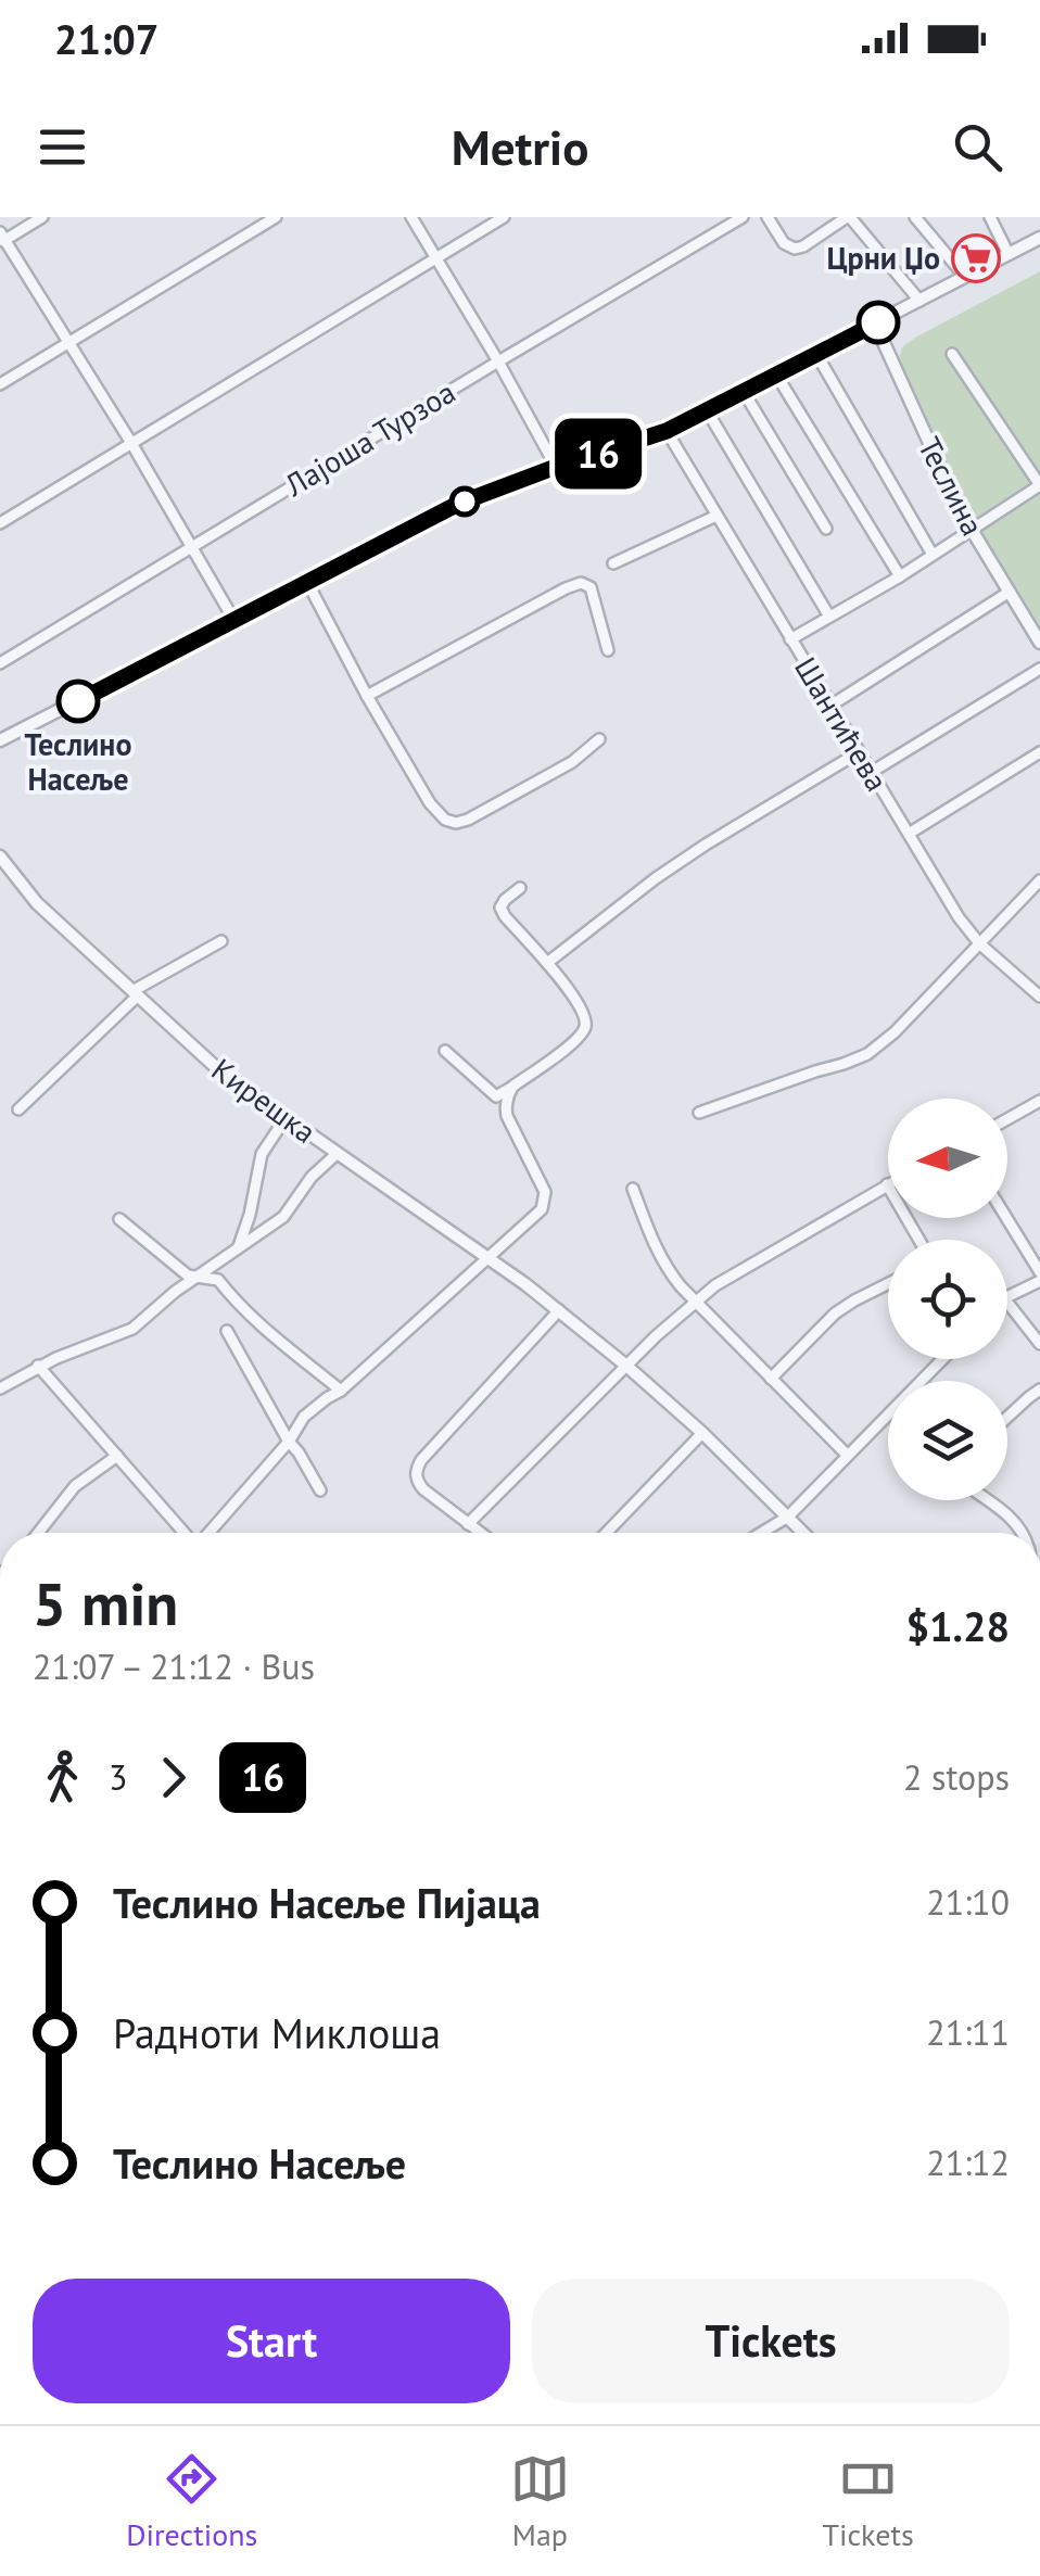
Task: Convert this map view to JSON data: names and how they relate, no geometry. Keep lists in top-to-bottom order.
{
  "streets": {
    "street": [
      "Лајоша Турзоа",
      "Теслина",
      "Шантићева",
      "Кирешка"
    ]
  },
  "places": {
    "supermarket": ["Црни Џо"],
    "other": ["Теслино Насеље"]
  },
  "lines": ["bus line 16"],
  "north": "left",
  "page": {
    "status": "21:07",
    "header": "Metrio",
    "on_map": "16",
    "heading": ["5 min", "21:07 – 21:12 · Bus", "$1.28"],
    "legs": ["3", "16", "2 stops"],
    "list": [
      {
        "name": "Теслино Насеље Пијаца",
        "value": "21:10"
      },
      {
        "name": "Радноти Миклоша",
        "value": "21:11"
      },
      {
        "name": "Теслино Насеље",
        "value": "21:12"
      }
    ],
    "buttons": ["Start", "Tickets"],
    "tabs": ["Directions", "Map", "Tickets"]
  }
}
